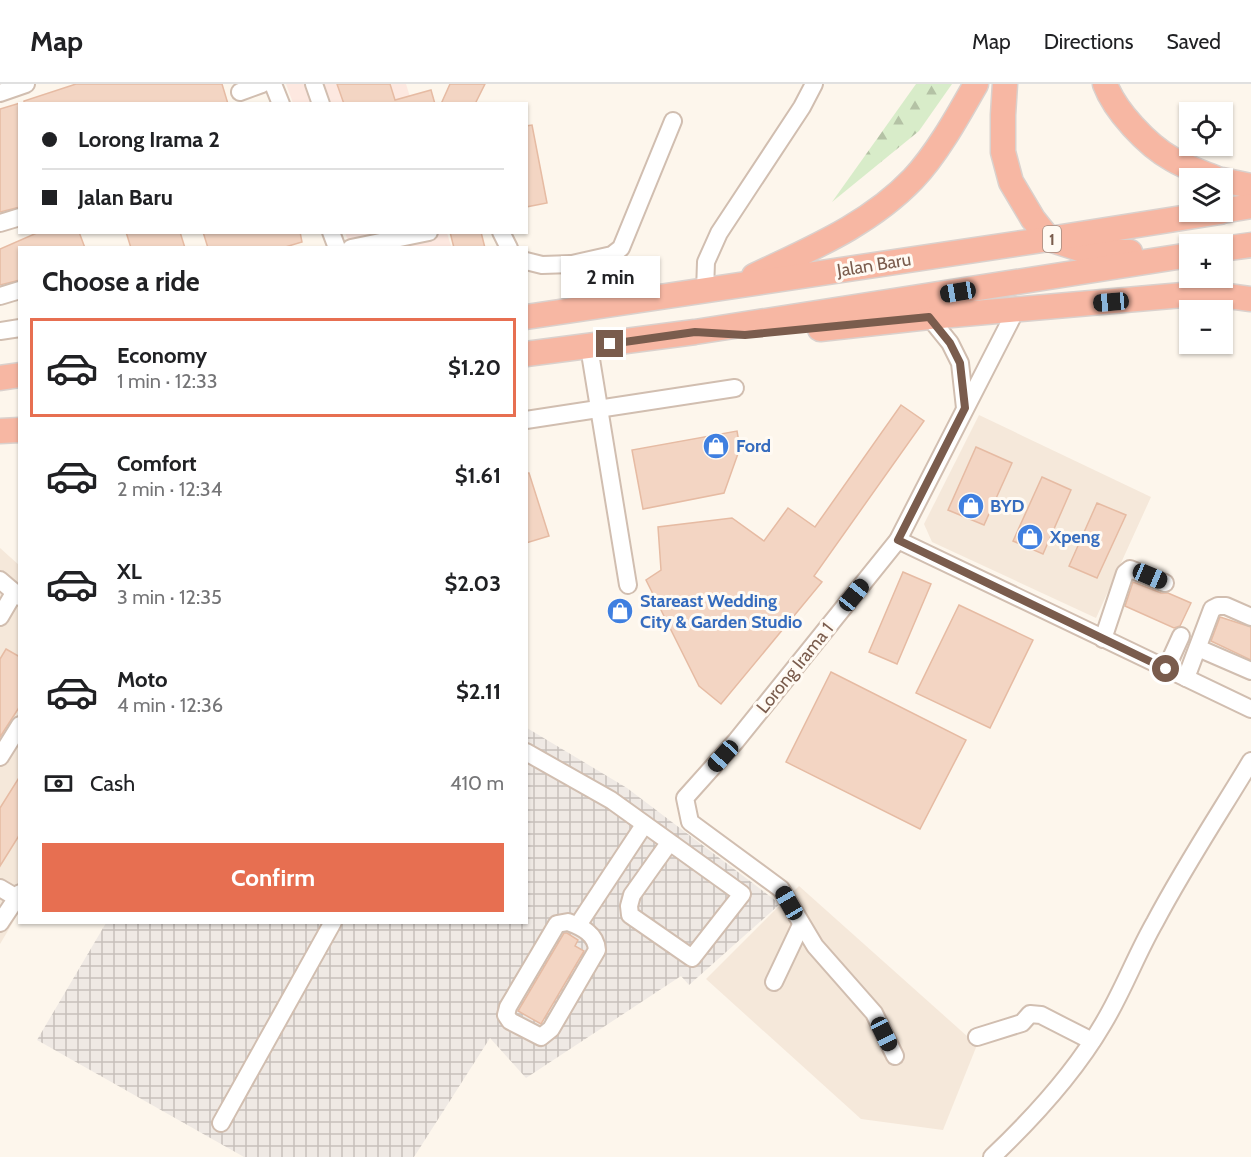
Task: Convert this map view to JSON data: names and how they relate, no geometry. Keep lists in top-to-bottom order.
{
  "streets": {
    "highway": ["1", "Jalan Baru"],
    "street": ["Lorong Irama 1"]
  },
  "places": {
    "shop": [
      "Ford",
      "BYD",
      "Xpeng",
      "Stareast Wedding City & Garden Studio"
    ]
  },
  "page": {
    "header": "Map",
    "nav": ["Map", "Directions", "Saved"],
    "map_buttons": ["+", "−"],
    "banner": ["Lorong Irama 2", "Jalan Baru"],
    "heading": "Choose a ride",
    "bubble": "2 min",
    "list": [
      {
        "name": "Economy",
        "note": "1 min · 12:33",
        "value": "$1.20"
      },
      {
        "name": "Comfort",
        "note": "2 min · 12:34",
        "value": "$1.61"
      },
      {
        "name": "XL",
        "note": "3 min · 12:35",
        "value": "$2.03"
      },
      {
        "name": "Moto",
        "note": "4 min · 12:36",
        "value": "$2.11"
      }
    ],
    "pay": ["Cash", "410 m"],
    "buttons": "Confirm"
  }
}
